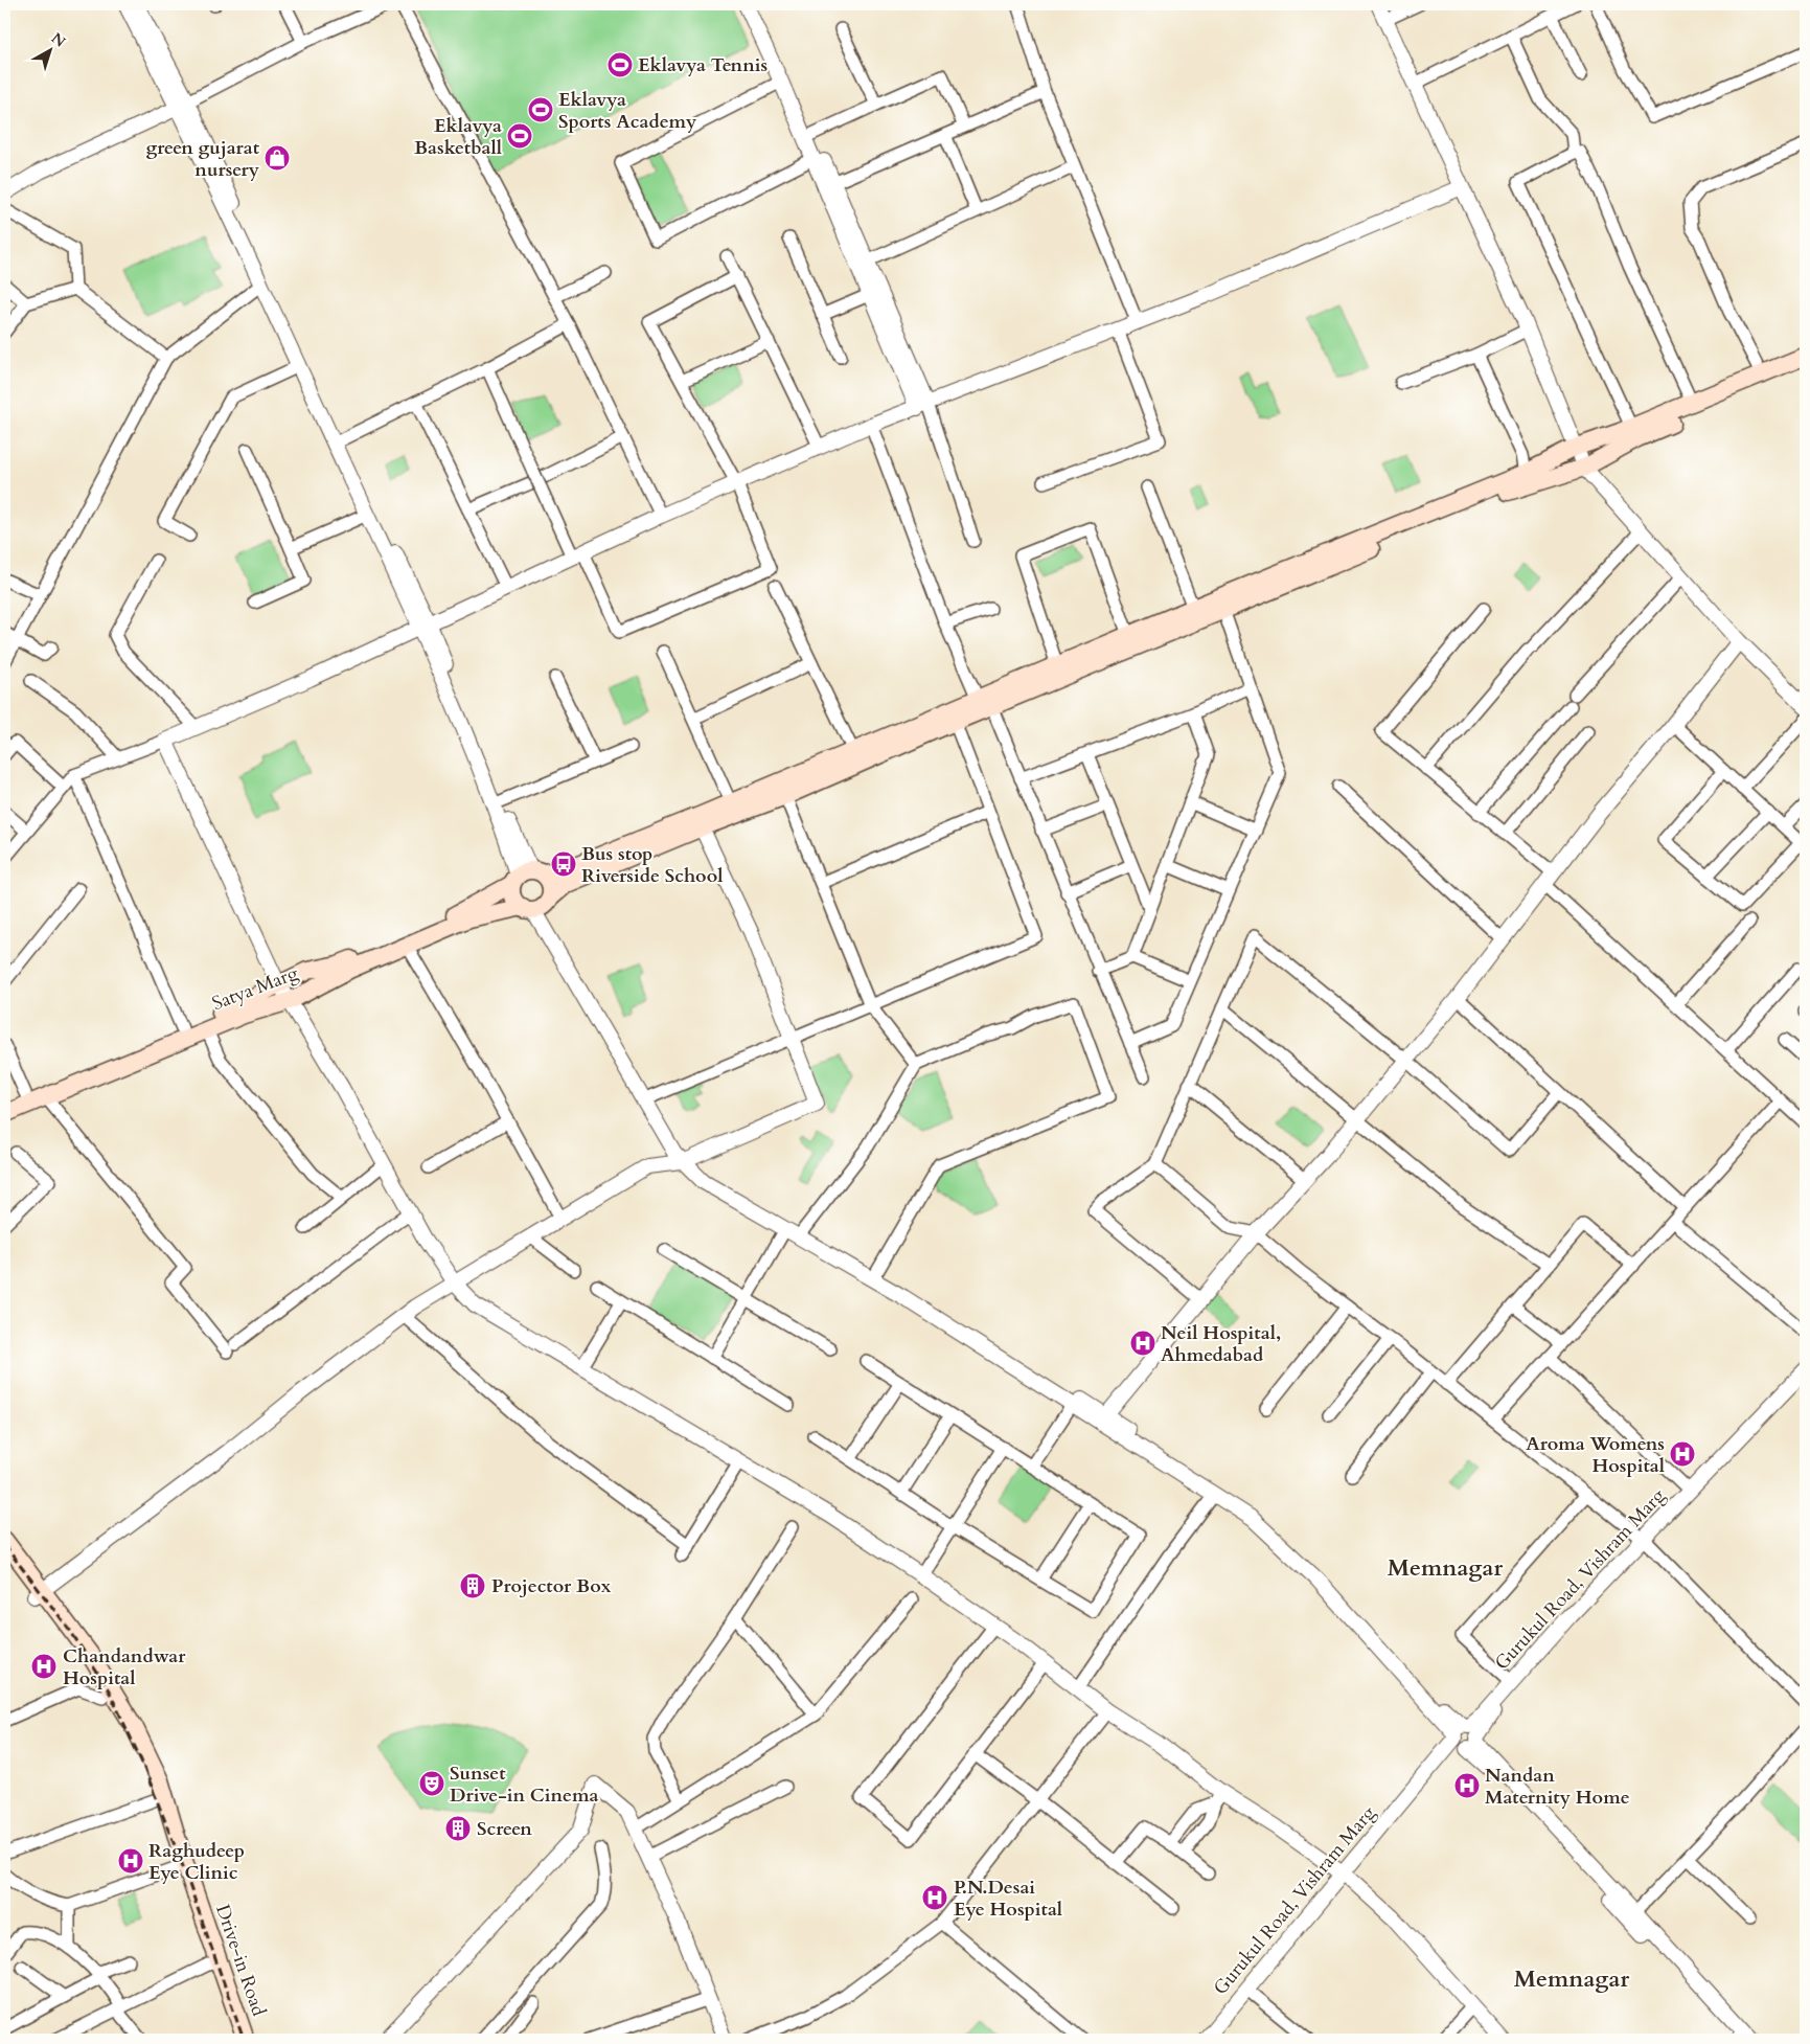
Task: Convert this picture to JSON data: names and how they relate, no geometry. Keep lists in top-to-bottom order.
{
  "streets": {
    "main road": ["Satya Marg", "Drive-in Road"],
    "street": ["Gurukul Road, Vishram Marg"]
  },
  "districts": ["Memnagar", "Memnagar"],
  "places": {
    "sports": ["Eklavya Tennis", "Eklavya Sports Academy", "Eklavya Basketball"],
    "shop": ["green gujarat nursery"],
    "bus stop": ["Bus stop Riverside School"],
    "hospital": [
      "Neil Hospital, Ahmedabad",
      "Aroma Womens Hospital",
      "Chandandwar Hospital",
      "Nandan Maternity Home",
      "Raghudeep Eye Clinic",
      "P.N.Desai Eye Hospital"
    ],
    "building": ["Projector Box", "Screen"],
    "theatre": ["Sunset Drive-in Cinema"]
  },
  "north": "top right"
}
